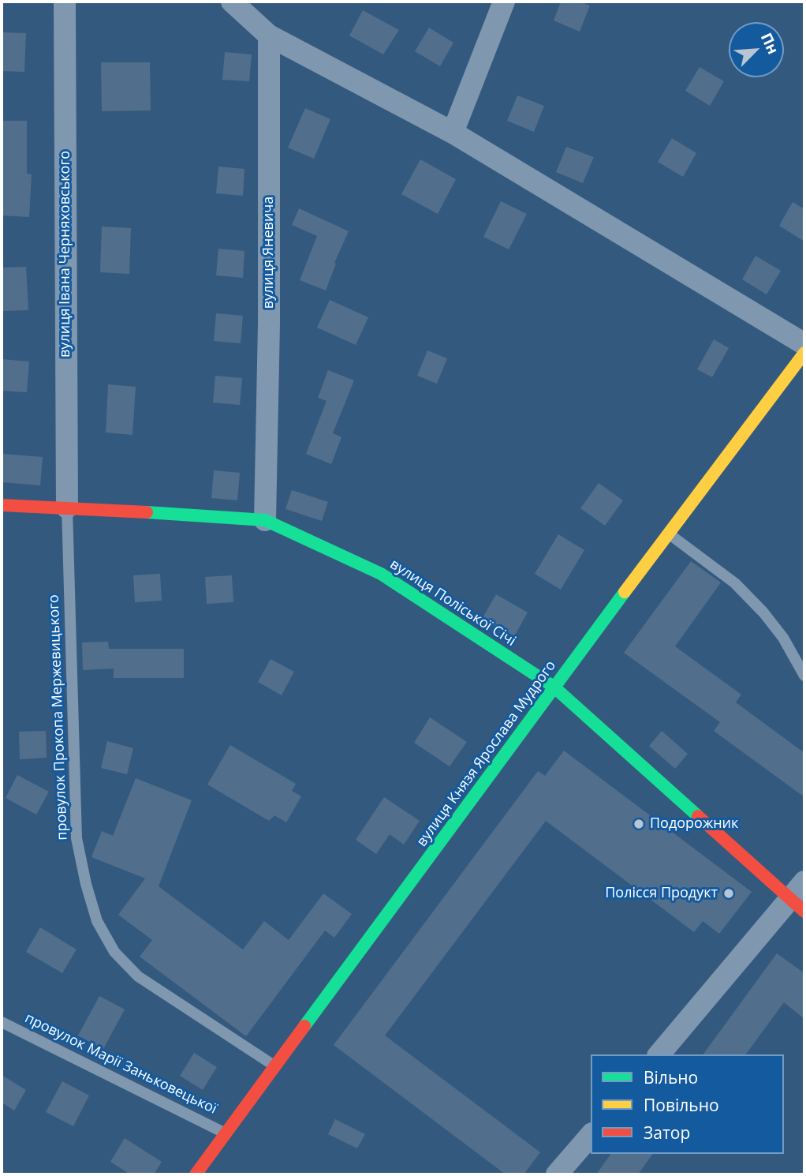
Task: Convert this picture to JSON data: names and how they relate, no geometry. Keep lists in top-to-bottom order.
{
  "streets": {
    "street": [
      "вулиця Яневича",
      "вулиця Івана Черняховського",
      "вулиця Поліської Січі",
      "вулиця Князя Ярослава Мудрого"
    ],
    "lane": ["провулок Прокопа Мержевицького", "провулок Марії Заньковецької"]
  },
  "crossings": [
    ["вулиця Яневича", "вулиця Поліської Січі"],
    ["вулиця Івана Черняховського", "вулиця Поліської Січі"],
    ["вулиця Івана Черняховського", "провулок Прокопа Мержевицького"],
    ["вулиця Поліської Січі", "провулок Прокопа Мержевицького"],
    ["вулиця Поліської Січі", "вулиця Князя Ярослава Мудрого"],
    ["провулок Прокопа Мержевицького", "вулиця Князя Ярослава Мудрого"],
    ["вулиця Князя Ярослава Мудрого", "провулок Марії Заньковецької"]
  ],
  "places": ["Подорожник", "Полісся Продукт"],
  "legend": ["Вільно", "Повільно", "Затор"],
  "north": "top right"
}
